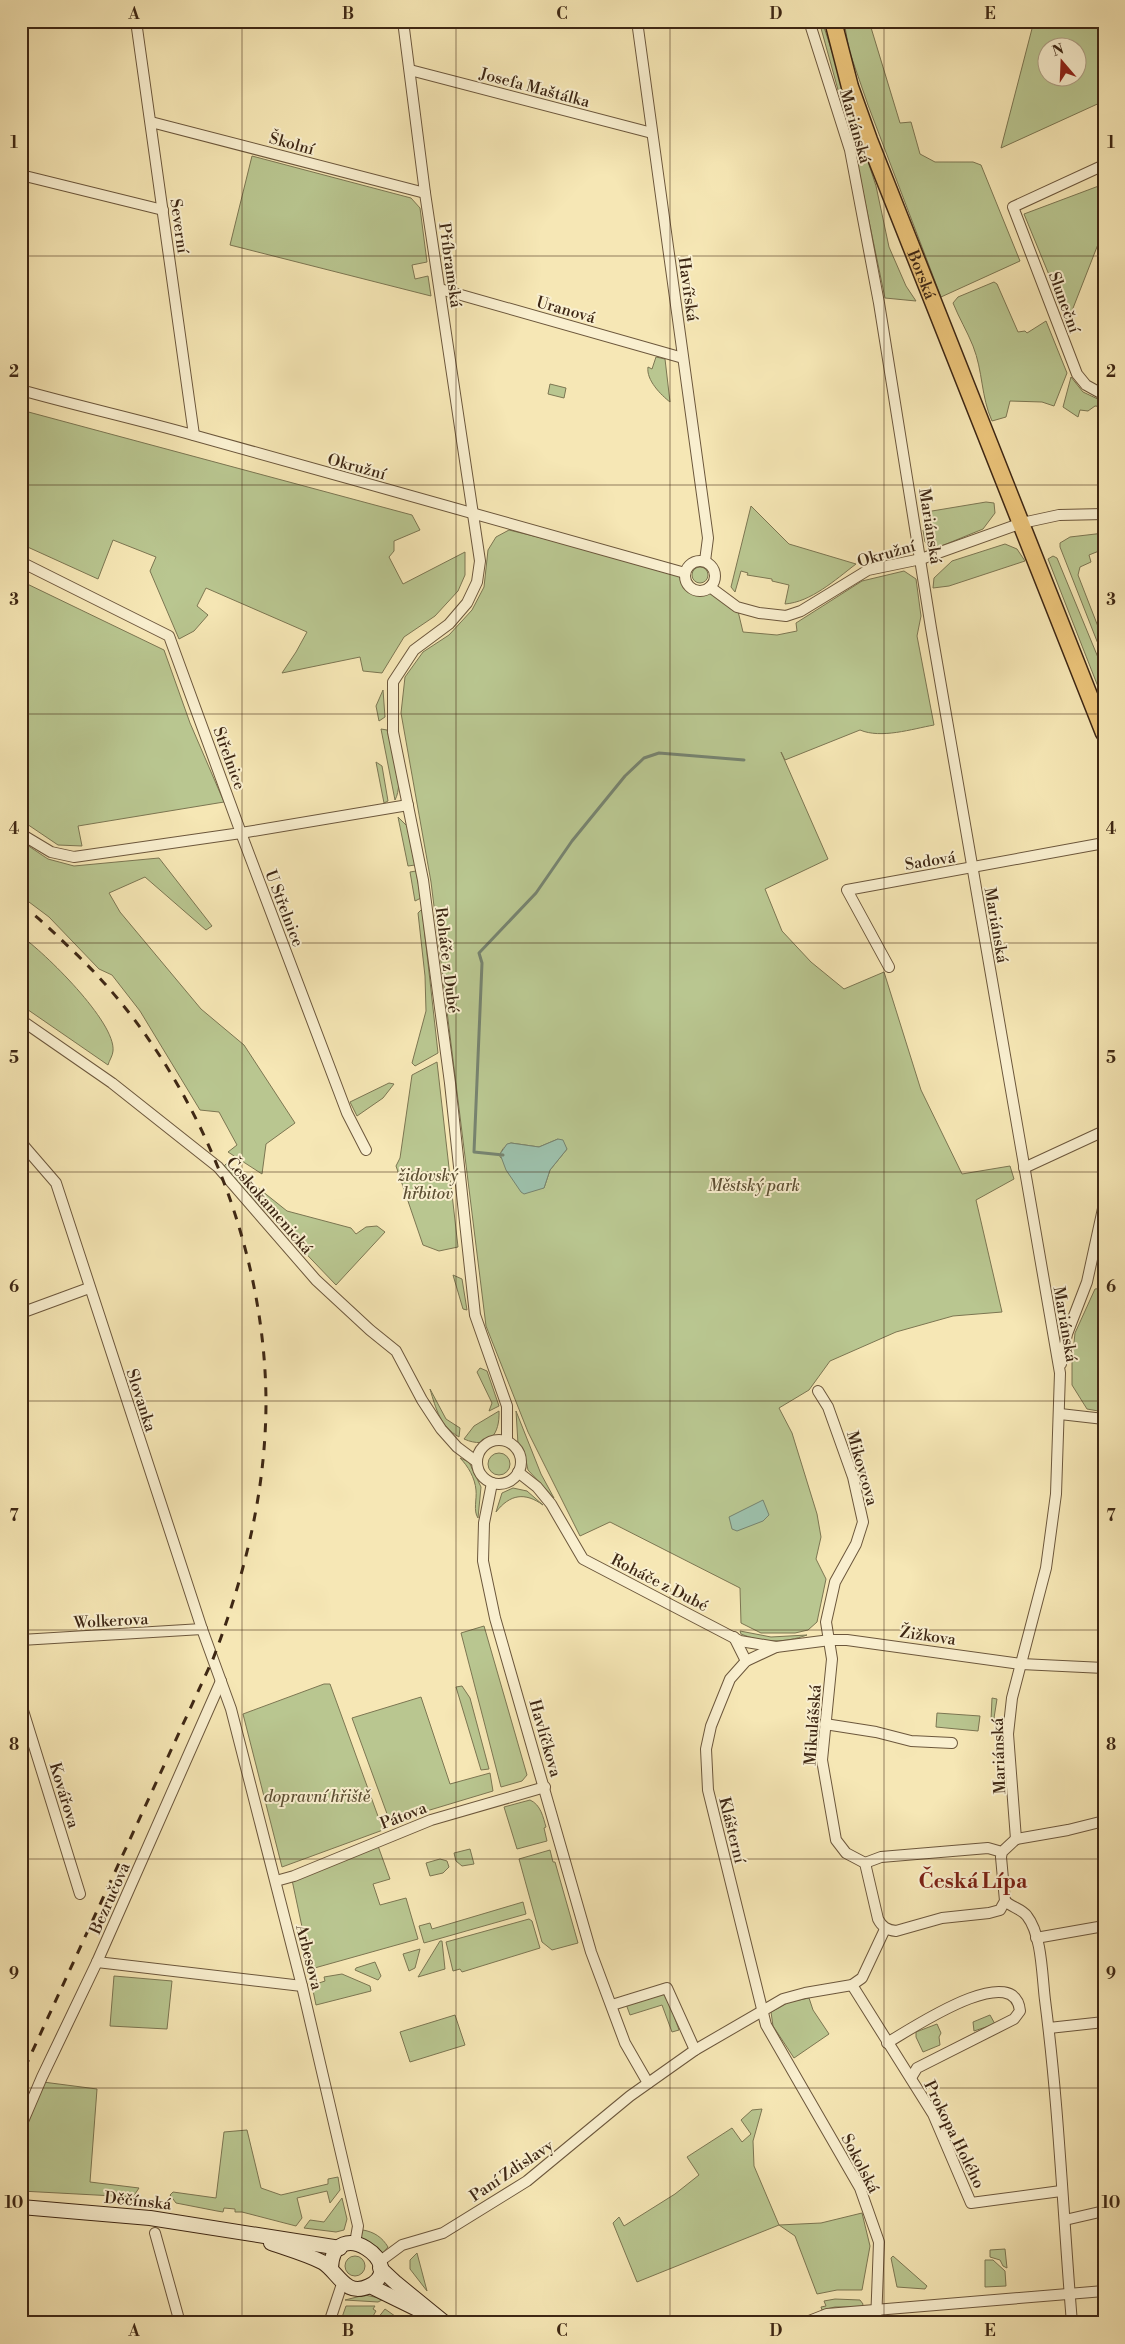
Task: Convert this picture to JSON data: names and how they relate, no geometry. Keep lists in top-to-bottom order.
{
  "streets": {
    "main road": ["Borská", "Děčínská"],
    "street": [
      "Josefa Maštálka",
      "Mariánská",
      "Školní",
      "Severní",
      "Příbramská",
      "Havířská",
      "Sluneční",
      "Uranová",
      "Okružní",
      "Střelnice",
      "Sadová",
      "U Střelnice",
      "Roháče z Dubé",
      "Českokamenická",
      "Slovanka",
      "Mikovcova",
      "Wolkerova",
      "Žižkova",
      "Mikulášská",
      "Havlíčkova",
      "Kovářova",
      "Pátova",
      "Klášterní",
      "Bezručova",
      "Arbesova",
      "Prokopa Holého",
      "Sokolská",
      "Paní Zdislavy"
    ]
  },
  "crossings": [
    ["Josefa Maštálka", "Příbramská"],
    ["Josefa Maštálka", "Havířská"],
    ["Mariánská", "Okružní"],
    ["Mariánská", "Sadová"],
    ["Mariánská", "Žižkova"],
    ["Školní", "Severní"],
    ["Školní", "Příbramská"],
    ["Severní", "Okružní"],
    ["Příbramská", "Uranová"],
    ["Příbramská", "Okružní"],
    ["Příbramská", "Roháče z Dubé"],
    ["Borská", "Okružní"],
    ["Havířská", "Uranová"],
    ["Havířská", "Okružní"],
    ["Okružní", "Roháče z Dubé"],
    ["Střelnice", "U Střelnice"],
    ["Roháče z Dubé", "Českokamenická"],
    ["Roháče z Dubé", "Mikovcova"],
    ["Roháče z Dubé", "Žižkova"],
    ["Roháče z Dubé", "Mikulášská"],
    ["Roháče z Dubé", "Havlíčkova"],
    ["Roháče z Dubé", "Klášterní"],
    ["Českokamenická", "Havlíčkova"],
    ["Slovanka", "Wolkerova"],
    ["Slovanka", "Bezručova"],
    ["Slovanka", "Arbesova"],
    ["Mikovcova", "Žižkova"],
    ["Mikovcova", "Mikulášská"],
    ["Žižkova", "Mikulášská"],
    ["Havlíčkova", "Pátova"],
    ["Havlíčkova", "Paní Zdislavy"],
    ["Pátova", "Arbesova"],
    ["Klášterní", "Sokolská"],
    ["Klášterní", "Paní Zdislavy"],
    ["Bezručova", "Arbesova"],
    ["Arbesova", "Paní Zdislavy"],
    ["Arbesova", "Děčínská"],
    ["Paní Zdislavy", "Děčínská"]
  ],
  "districts": ["Česká Lípa"],
  "parks": ["židovský hřbitov", "Městský park", "dopravní hřiště"],
  "north": "top",
  "grid": {
    "columns": [
      "A",
      "B",
      "C",
      "D",
      "E"
    ],
    "rows": [
      "1",
      "2",
      "3",
      "4",
      "5",
      "6",
      "7",
      "8",
      "9",
      "10"
    ]
  }
}
